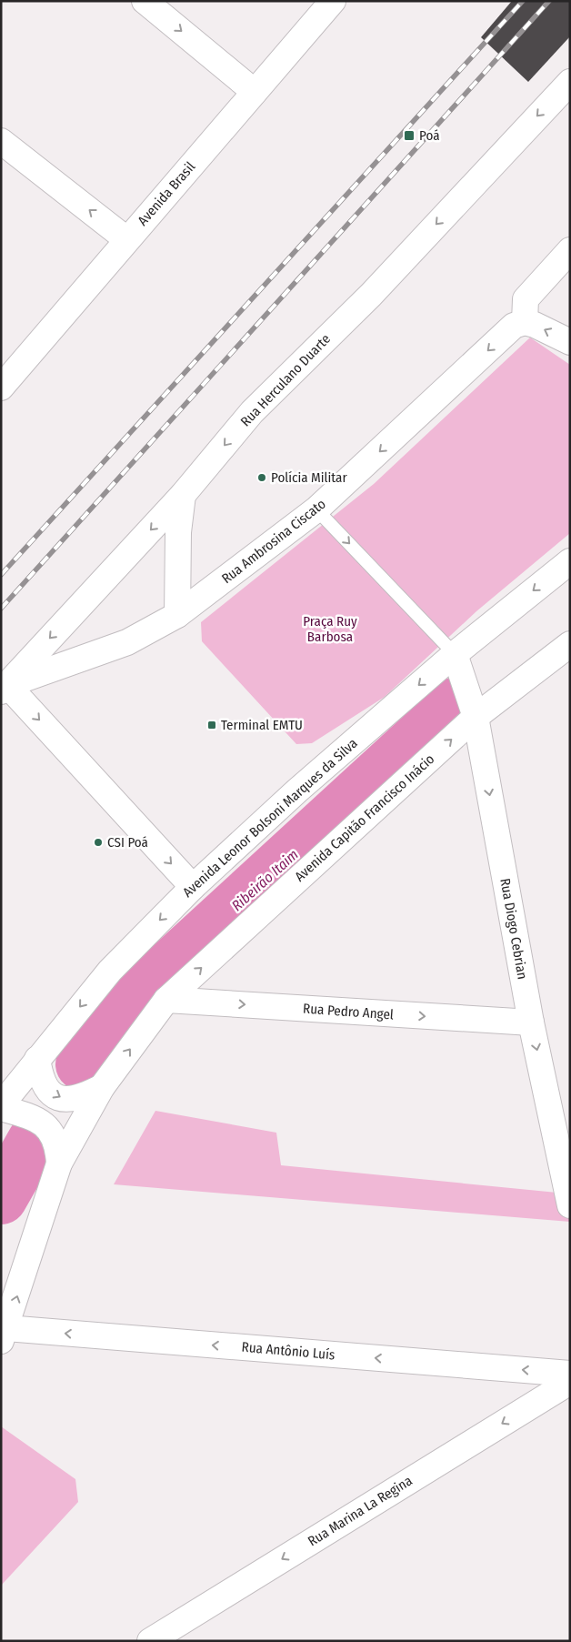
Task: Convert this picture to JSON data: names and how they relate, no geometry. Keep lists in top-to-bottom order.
{
  "streets": {
    "street": [
      "Avenida Brasil",
      "Rua Herculano Duarte",
      "Rua Ambrosina Ciscato",
      "Avenida Leonor Bolsoni Marques da Silva",
      "Avenida Capitão Francisco Inácio",
      "Rua Diogo Cebrian",
      "Rua Pedro Angel",
      "Rua Antônio Luís",
      "Rua Marina La Regina"
    ]
  },
  "crossings": [
    ["Rua Herculano Duarte", "Rua Ambrosina Ciscato"],
    ["Avenida Leonor Bolsoni Marques da Silva", "Rua Diogo Cebrian"],
    ["Avenida Capitão Francisco Inácio", "Rua Diogo Cebrian"],
    ["Avenida Capitão Francisco Inácio", "Rua Pedro Angel"],
    ["Rua Diogo Cebrian", "Rua Pedro Angel"]
  ],
  "one_way": [
    "Rua Herculano Duarte",
    "Rua Ambrosina Ciscato",
    "Avenida Leonor Bolsoni Marques da Silva",
    "Avenida Capitão Francisco Inácio",
    "Rua Diogo Cebrian",
    "Rua Pedro Angel",
    "Rua Antônio Luís",
    "Rua Marina La Regina"
  ],
  "water": ["Ribeirão Itaim"],
  "parks": ["Praça Ruy Barbosa"],
  "places": {
    "transit": ["Poá", "Terminal EMTU"],
    "other": ["Polícia Militar", "CSI Poá"]
  }
}
